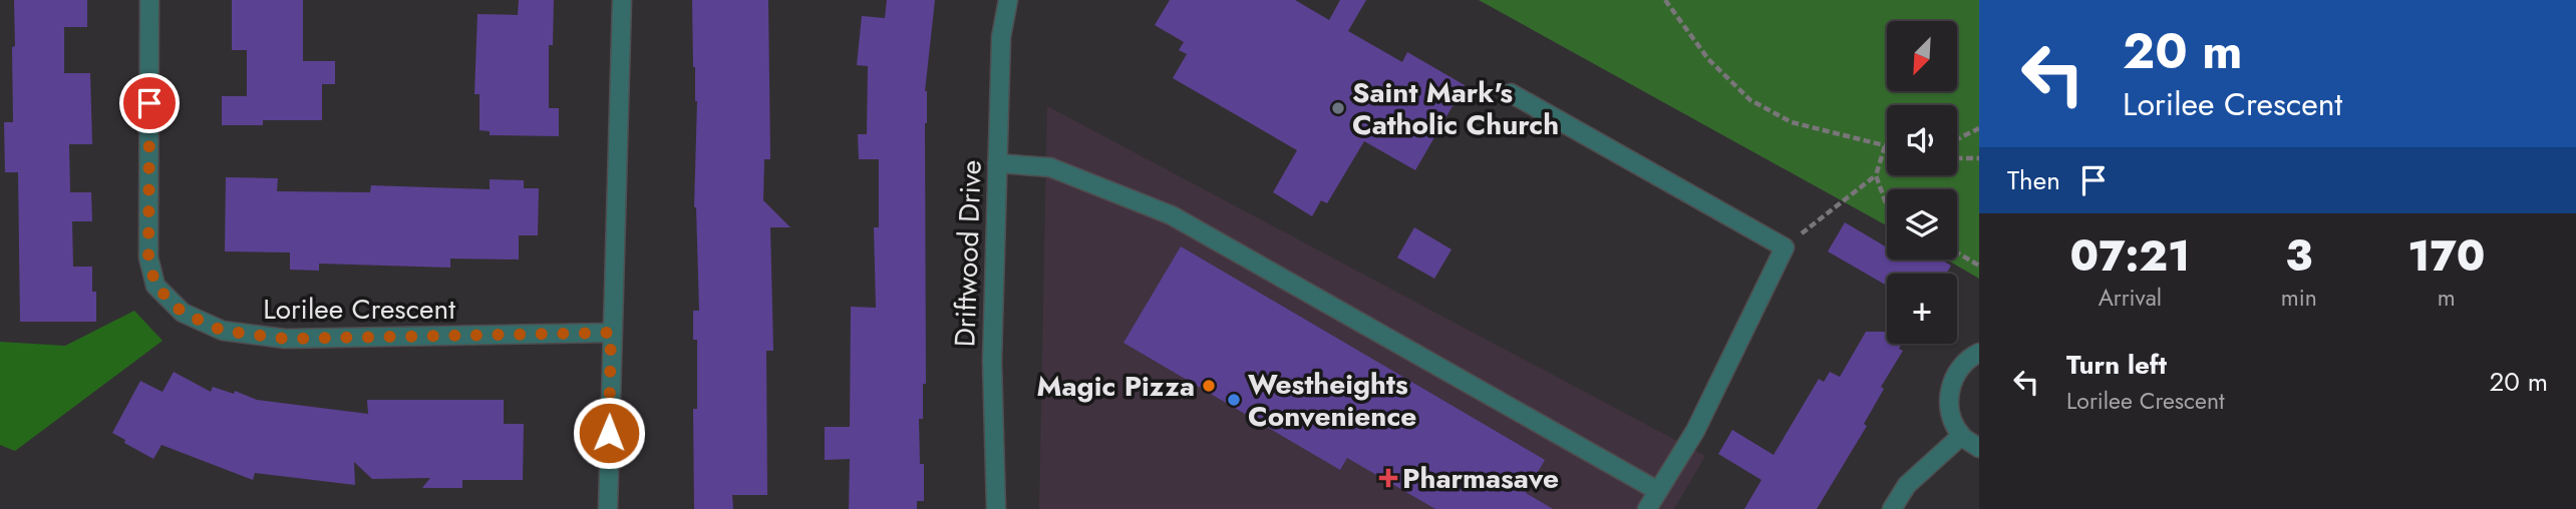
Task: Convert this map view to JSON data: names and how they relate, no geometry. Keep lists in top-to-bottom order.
{
  "streets": {
    "street": ["Driftwood Drive", "Lorilee Crescent"]
  },
  "places": {
    "other": ["Saint Mark's Catholic Church", "Magic Pizza", "Westheights Convenience"],
    "health": ["Pharmasave"]
  },
  "north": "bottom left",
  "page": {
    "turn": ["20 m", "Lorilee Crescent"],
    "map_buttons": "+",
    "then": "Then",
    "eta": [
      "07:21",
      "Arrival",
      "3",
      "min",
      "170",
      "m"
    ],
    "list": [
      {
        "name": "Turn left",
        "note": "Lorilee Crescent",
        "value": "20 m"
      }
    ]
  }
}
